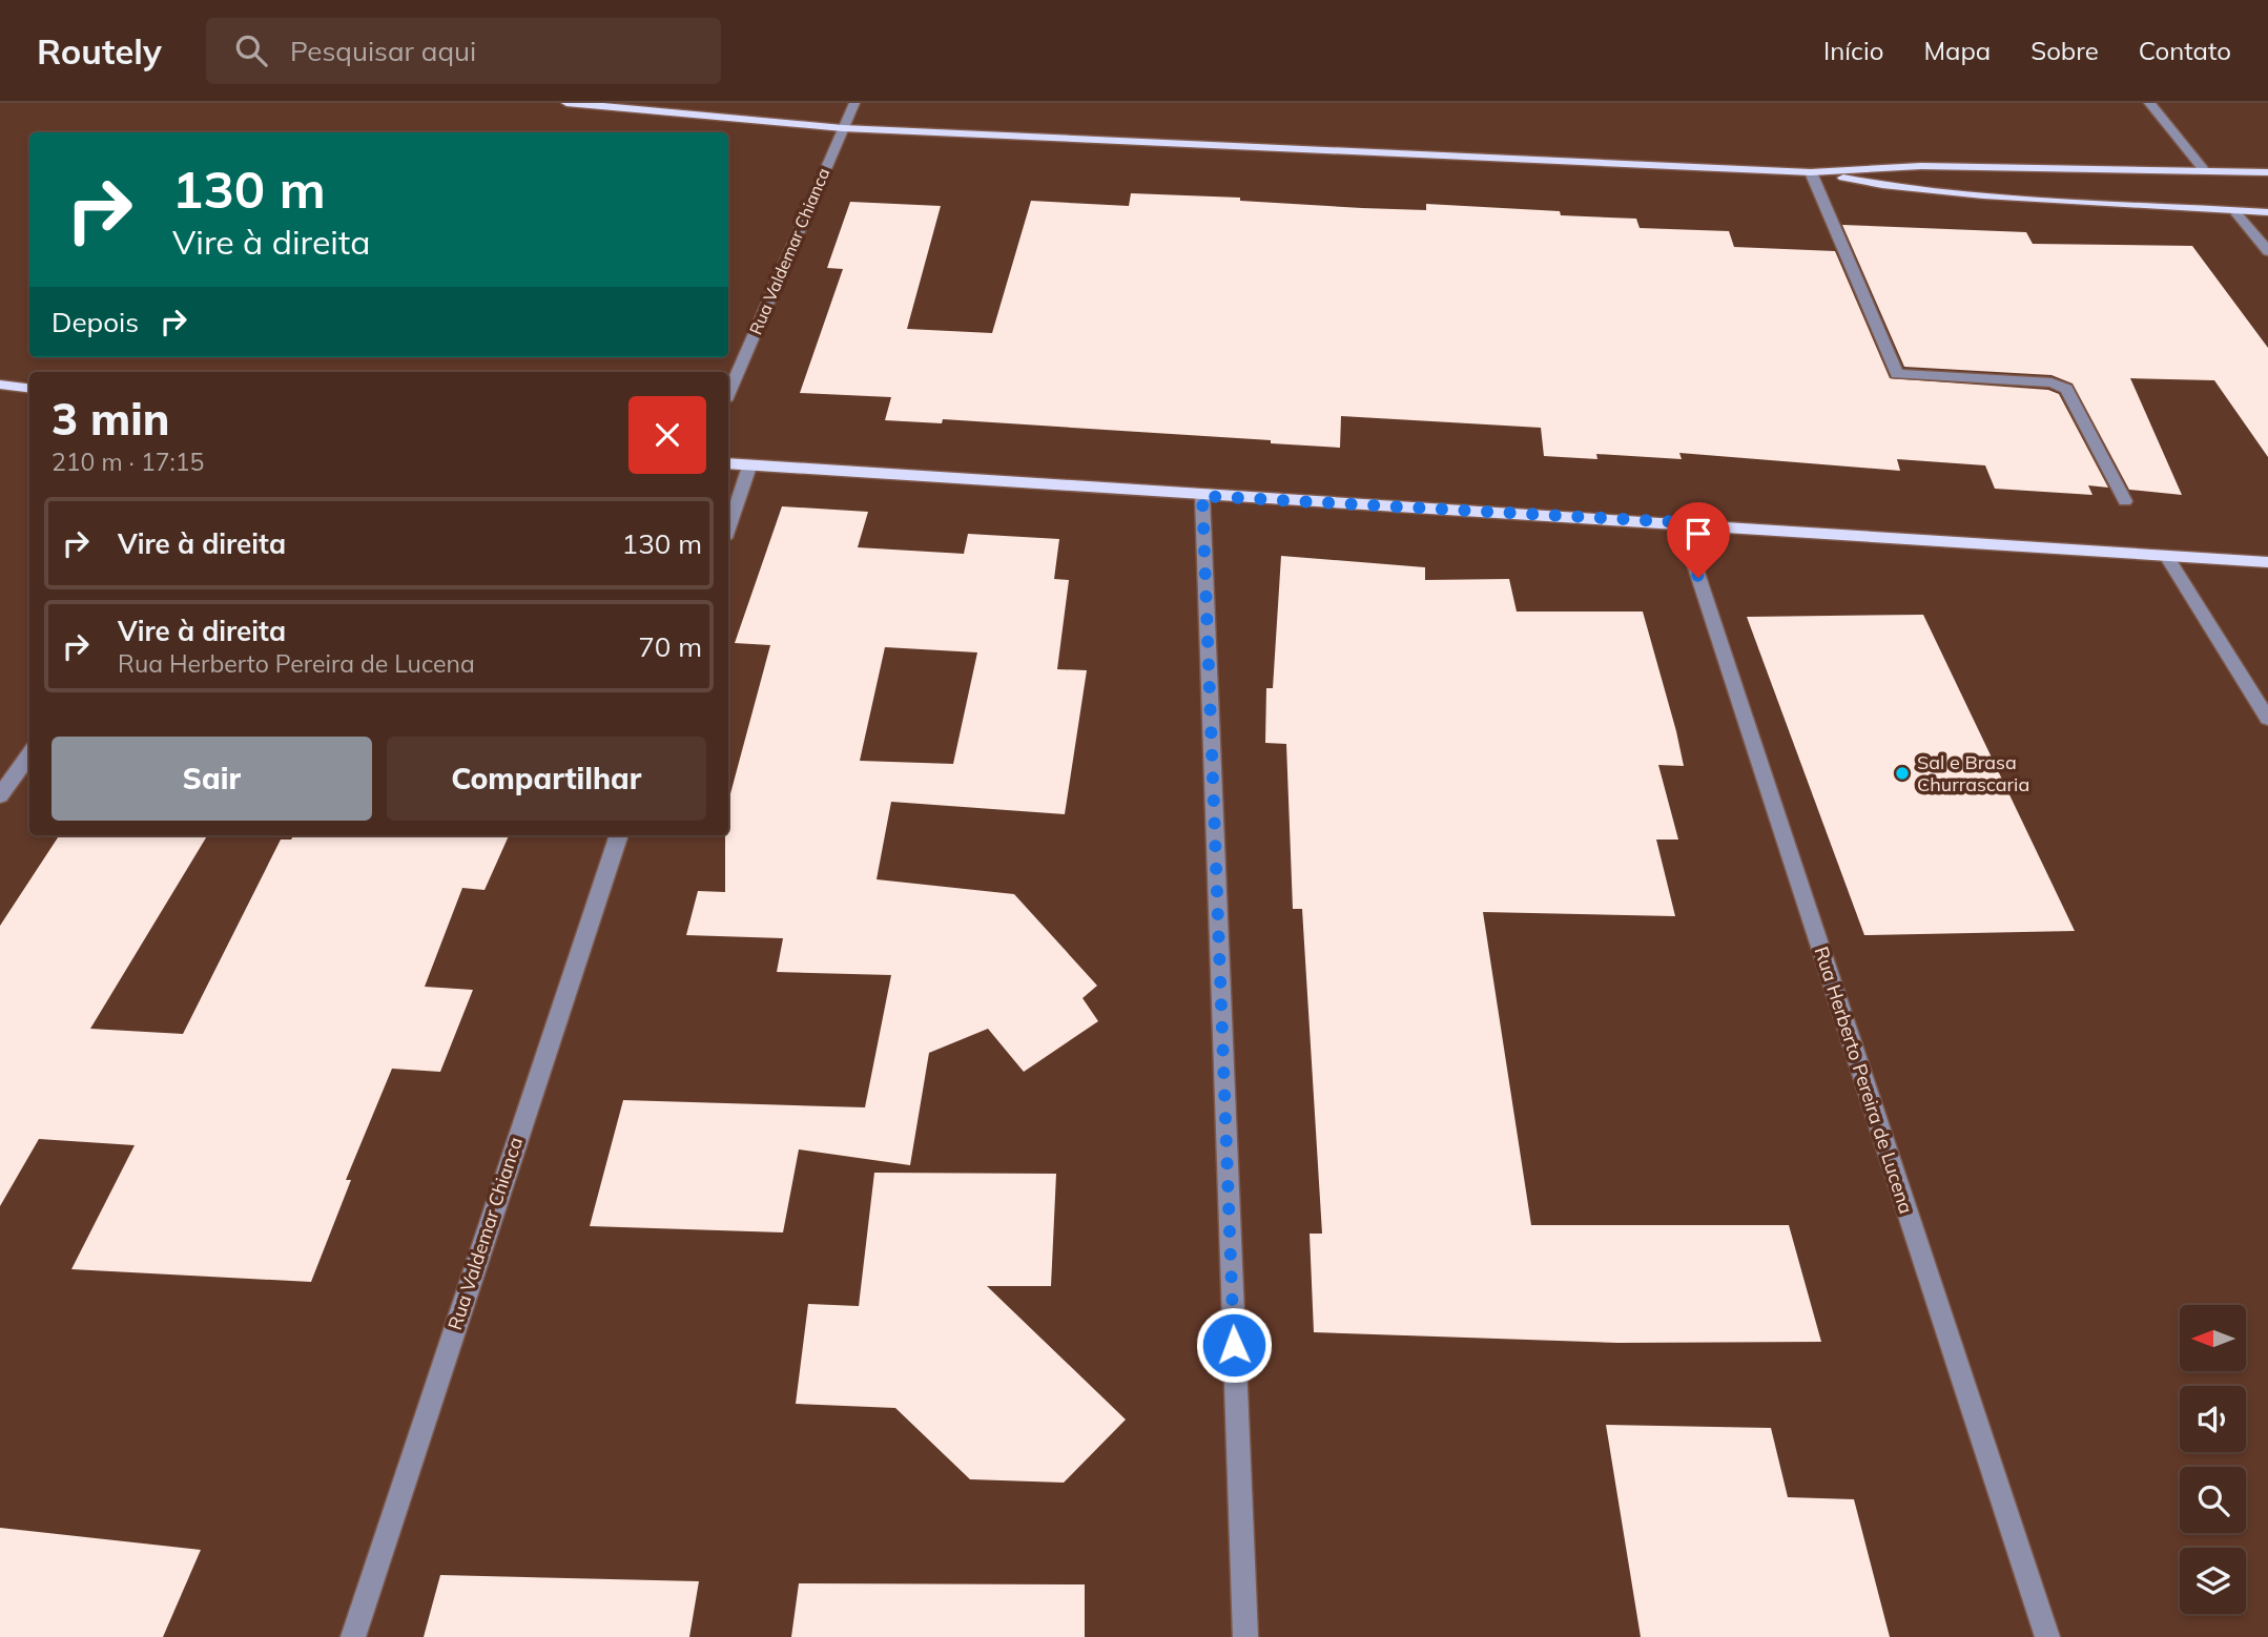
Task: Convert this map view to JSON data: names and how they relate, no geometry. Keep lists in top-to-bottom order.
{
  "streets": {
    "street": ["Rua Valdemar Chianca", "Rua Herberto Pereira de Lucena"]
  },
  "places": ["Sal e Brasa Churrascaria"],
  "north": "left",
  "page": {
    "header": "Routely",
    "search": "Pesquisar aqui",
    "nav": [
      "Início",
      "Mapa",
      "Sobre",
      "Contato"
    ],
    "turn": ["130 m", "Vire à direita"],
    "then": "Depois",
    "heading": ["3 min", "210 m · 17:15"],
    "list": [
      {
        "name": "Vire à direita",
        "value": "130 m"
      },
      {
        "name": "Vire à direita",
        "note": "Rua Herberto Pereira de Lucena",
        "value": "70 m"
      }
    ],
    "buttons": ["Sair", "Compartilhar"]
  }
}
